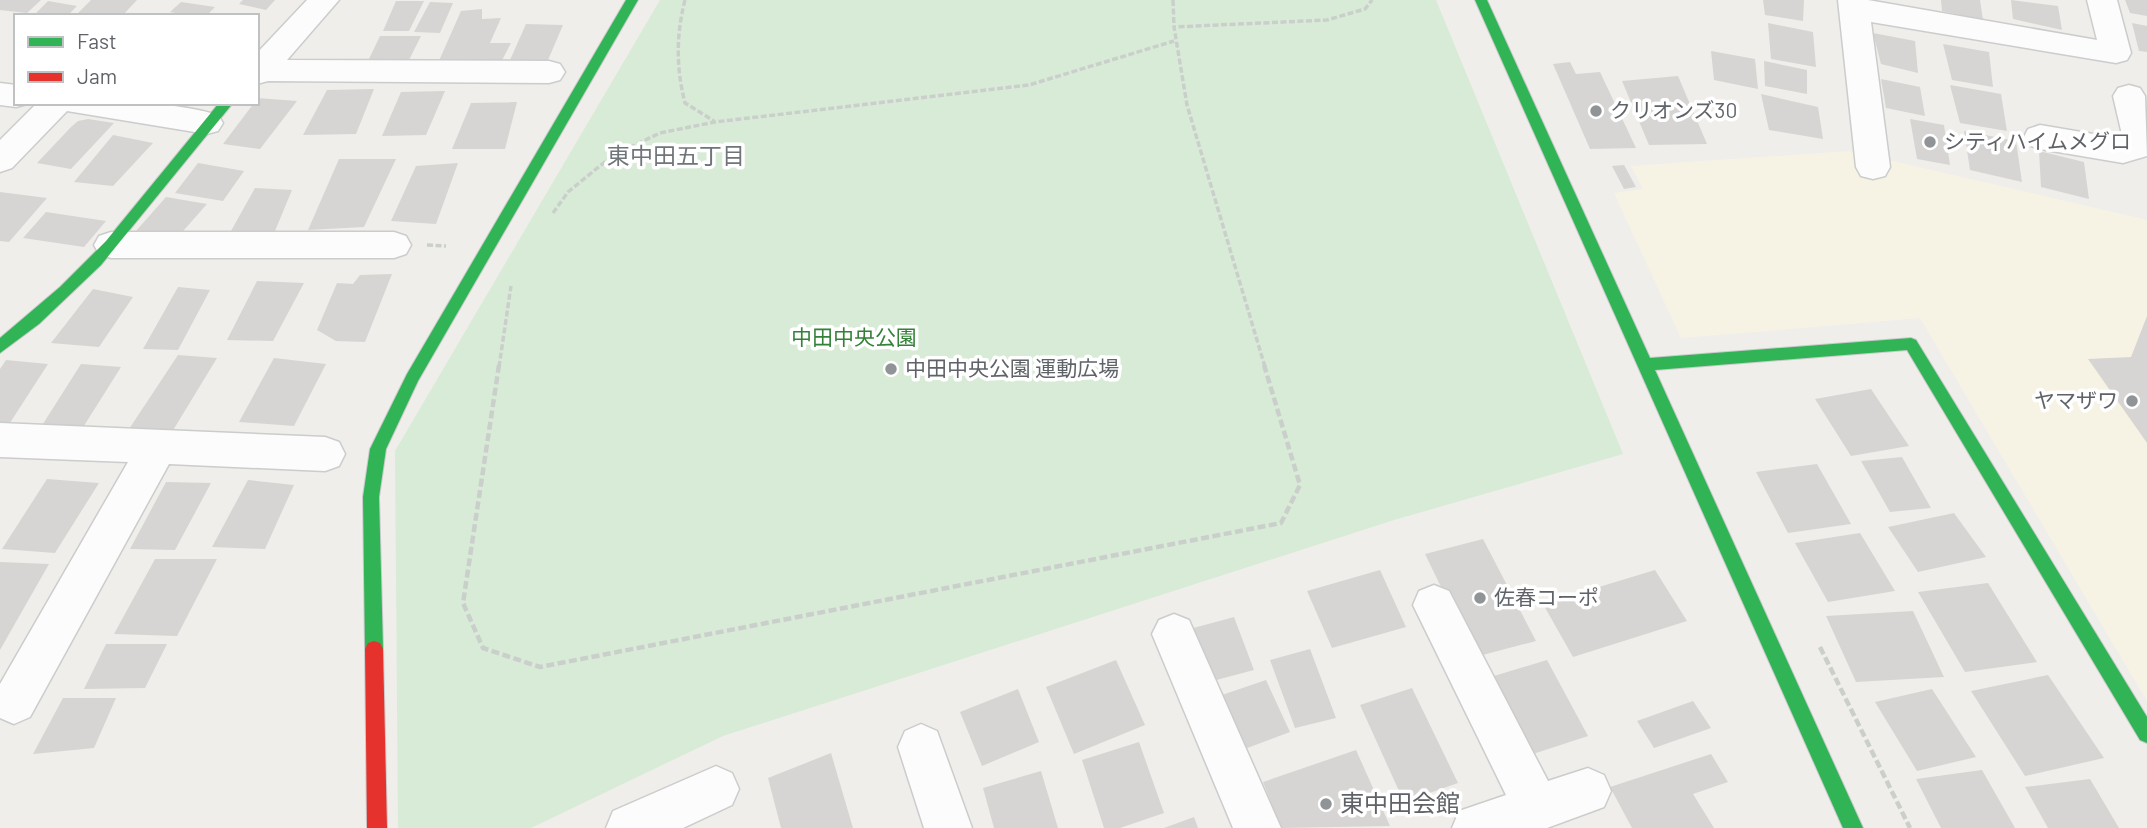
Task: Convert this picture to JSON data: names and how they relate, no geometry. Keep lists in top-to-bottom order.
{
  "districts": ["東中田五丁目"],
  "parks": ["中田中央公園"],
  "places": [
    "クリオンズ30",
    "シティハイムメグロ",
    "中田中央公園 運動広場",
    "ヤマザワ",
    "佐春コーポ",
    "東中田会館"
  ],
  "legend": ["Fast", "Jam"]
}
